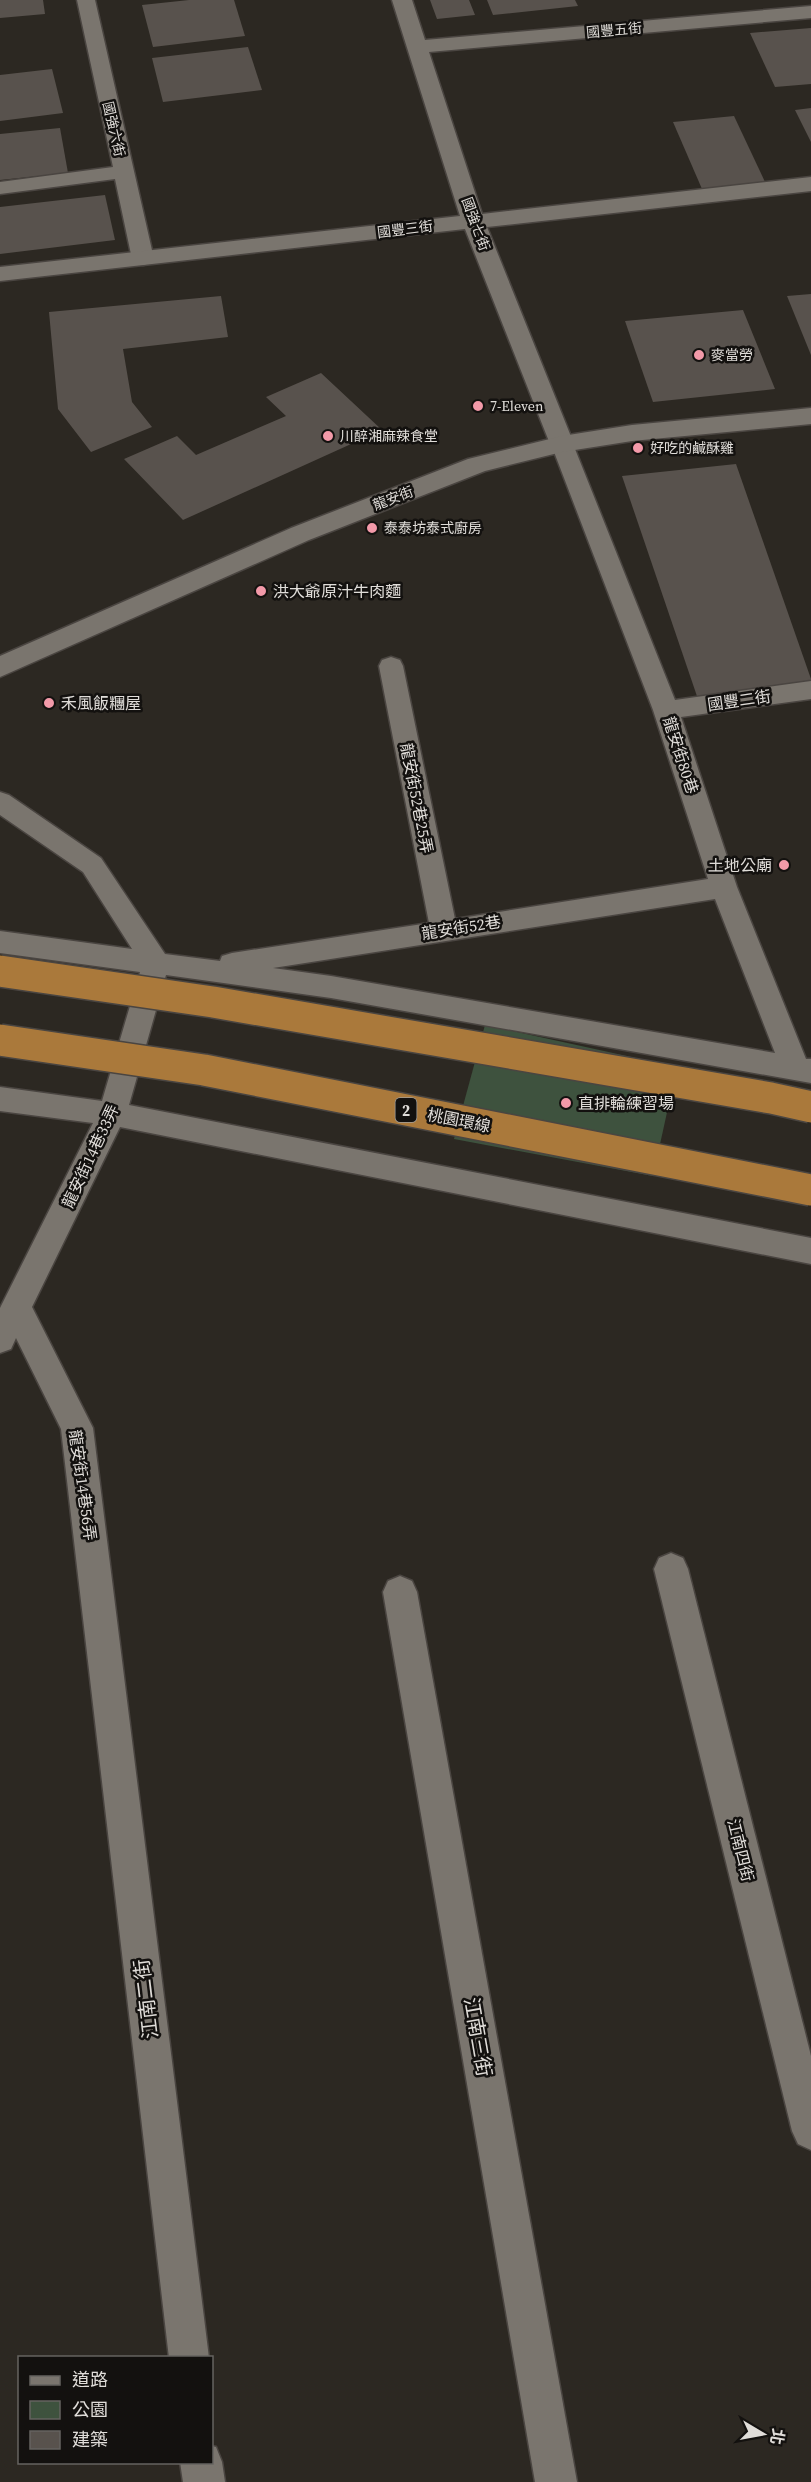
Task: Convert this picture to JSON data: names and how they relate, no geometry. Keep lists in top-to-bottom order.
{
  "streets": {
    "highway": ["2", "桃園環線"],
    "street": [
      "國豐五街",
      "國強七街",
      "國豐三街",
      "龍安街"
    ],
    "lane": [
      "國強六街",
      "國豐二街",
      "龍安街80巷",
      "龍安街52巷25弄",
      "龍安街52巷",
      "龍安街14巷33弄",
      "龍安街14巷56弄",
      "江南四街",
      "江南二街",
      "江南三街"
    ]
  },
  "crossings": [
    ["國豐五街", "國強七街"],
    ["國強六街", "國豐三街"],
    ["國強七街", "國豐三街"],
    ["國強七街", "龍安街"],
    ["國強七街", "龍安街80巷"],
    ["龍安街", "龍安街80巷"],
    ["國豐二街", "龍安街80巷"],
    ["龍安街80巷", "龍安街52巷"],
    ["龍安街52巷25弄", "龍安街52巷"],
    ["龍安街14巷33弄", "龍安街14巷56弄"],
    ["龍安街14巷56弄", "江南二街"]
  ],
  "places": [
    "麥當勞",
    "7-Eleven",
    "川醉湘麻辣食堂",
    "好吃的鹹酥雞",
    "泰泰坊泰式廚房",
    "洪大爺原汁牛肉麵",
    "禾風飯糰屋",
    "土地公廟",
    "直排輪練習場"
  ],
  "legend": ["道路", "公園", "建築"],
  "north": "right"
}
